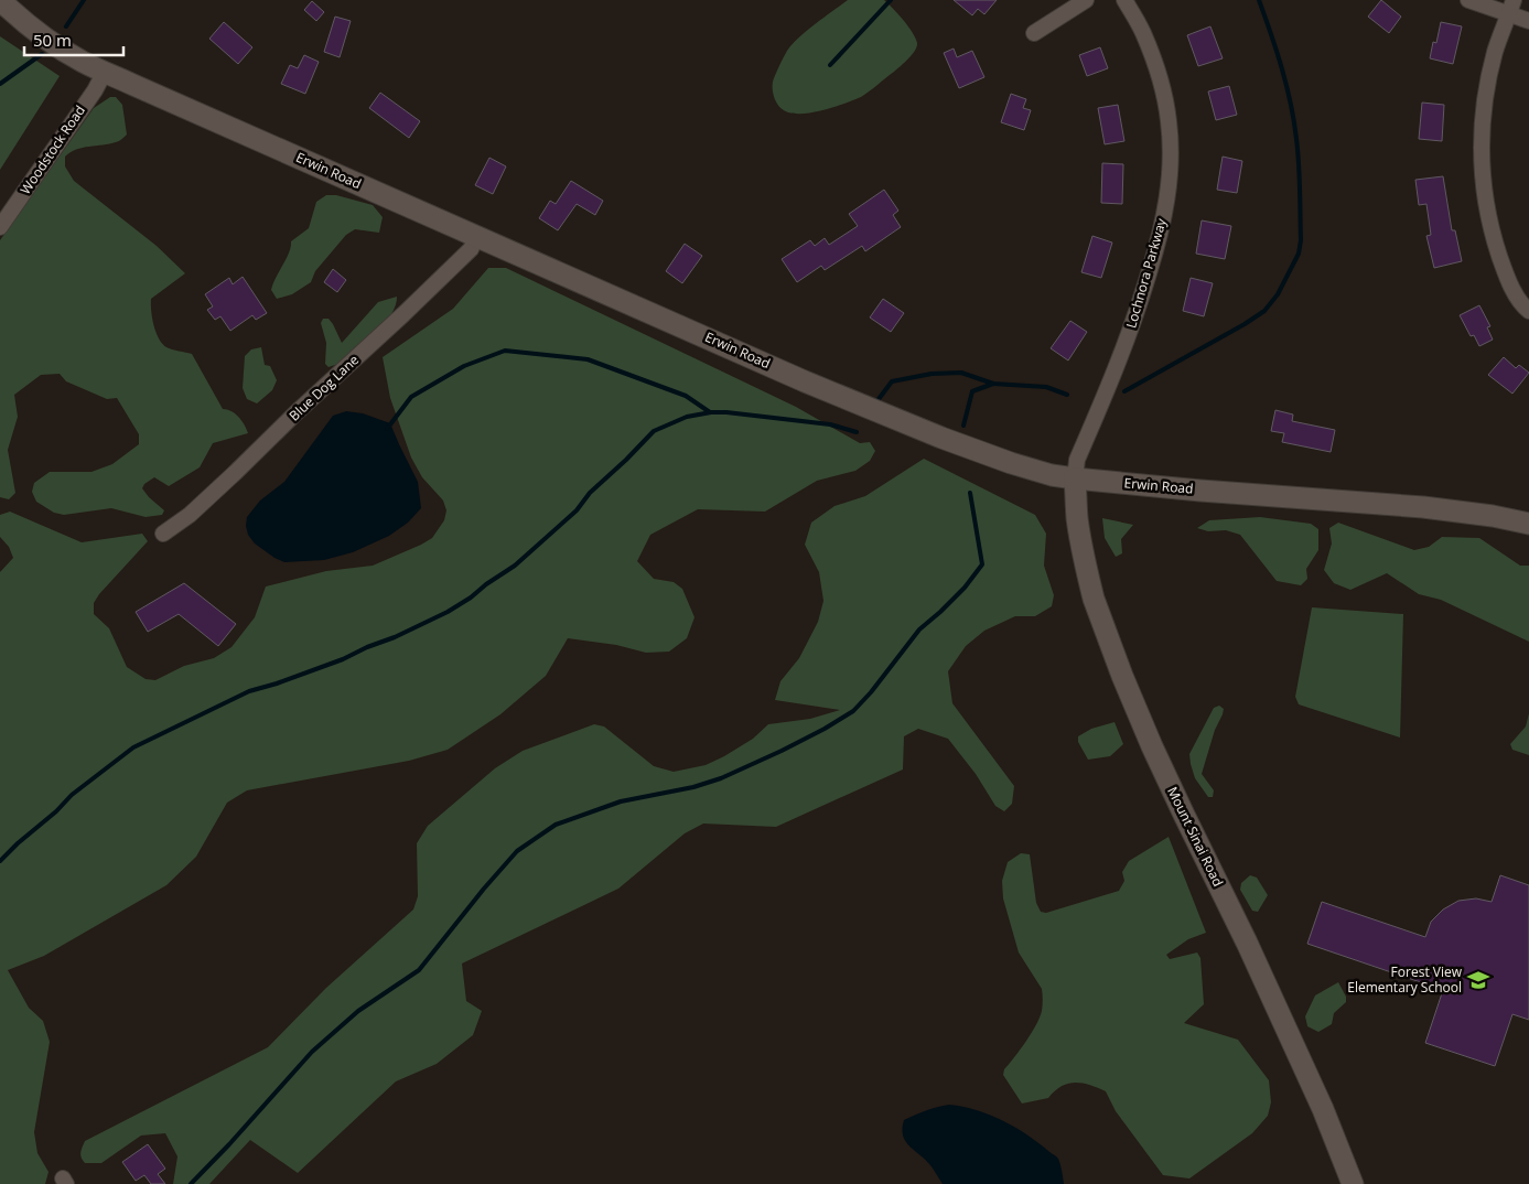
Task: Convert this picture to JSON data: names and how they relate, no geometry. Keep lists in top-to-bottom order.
{
  "streets": {
    "main road": ["Erwin Road", "Mount Sinai Road"],
    "street": ["Woodstock Road", "Lochnora Parkway", "Blue Dog Lane"]
  },
  "crossings": [
    ["Woodstock Road", "Erwin Road"],
    ["Erwin Road", "Lochnora Parkway"],
    ["Erwin Road", "Blue Dog Lane"],
    ["Erwin Road", "Mount Sinai Road"],
    ["Lochnora Parkway", "Mount Sinai Road"]
  ],
  "places": {
    "school or university": ["Forest View Elementary School"]
  },
  "scale_bar": "50 m"
}
